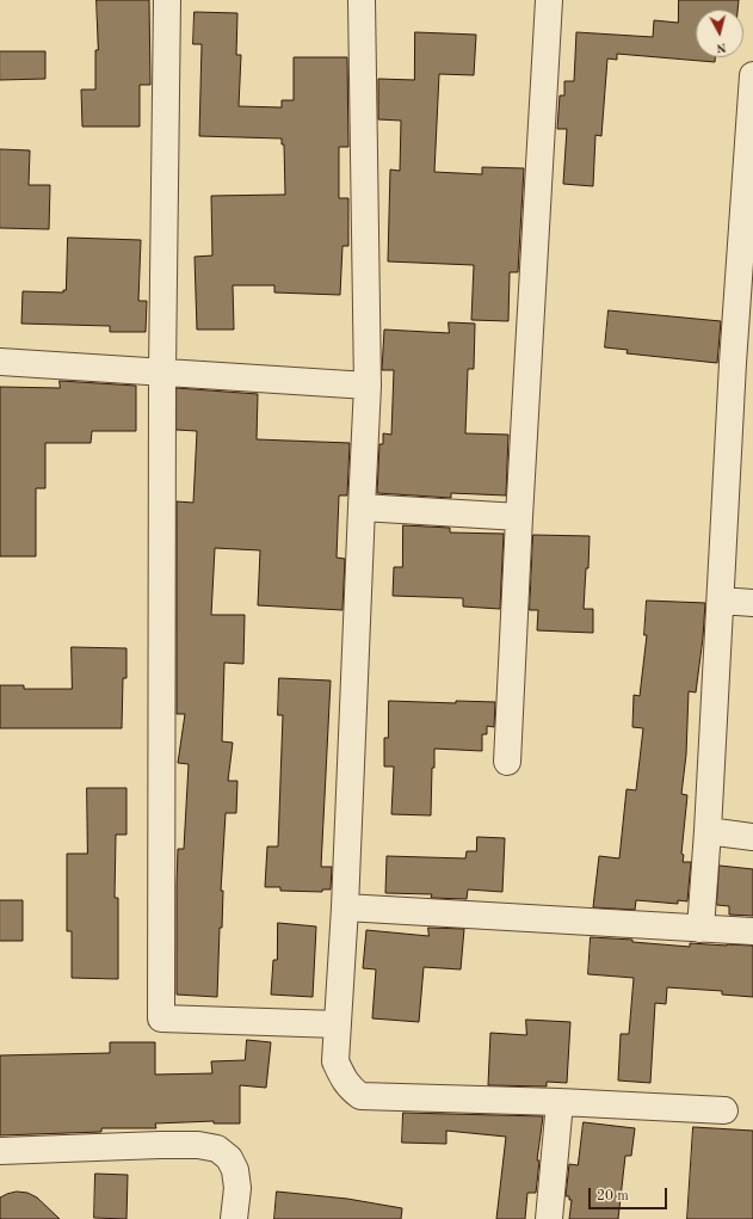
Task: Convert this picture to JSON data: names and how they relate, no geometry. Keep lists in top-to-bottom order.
{
  "scale_bar": "20 m",
  "north": "bottom"
}
